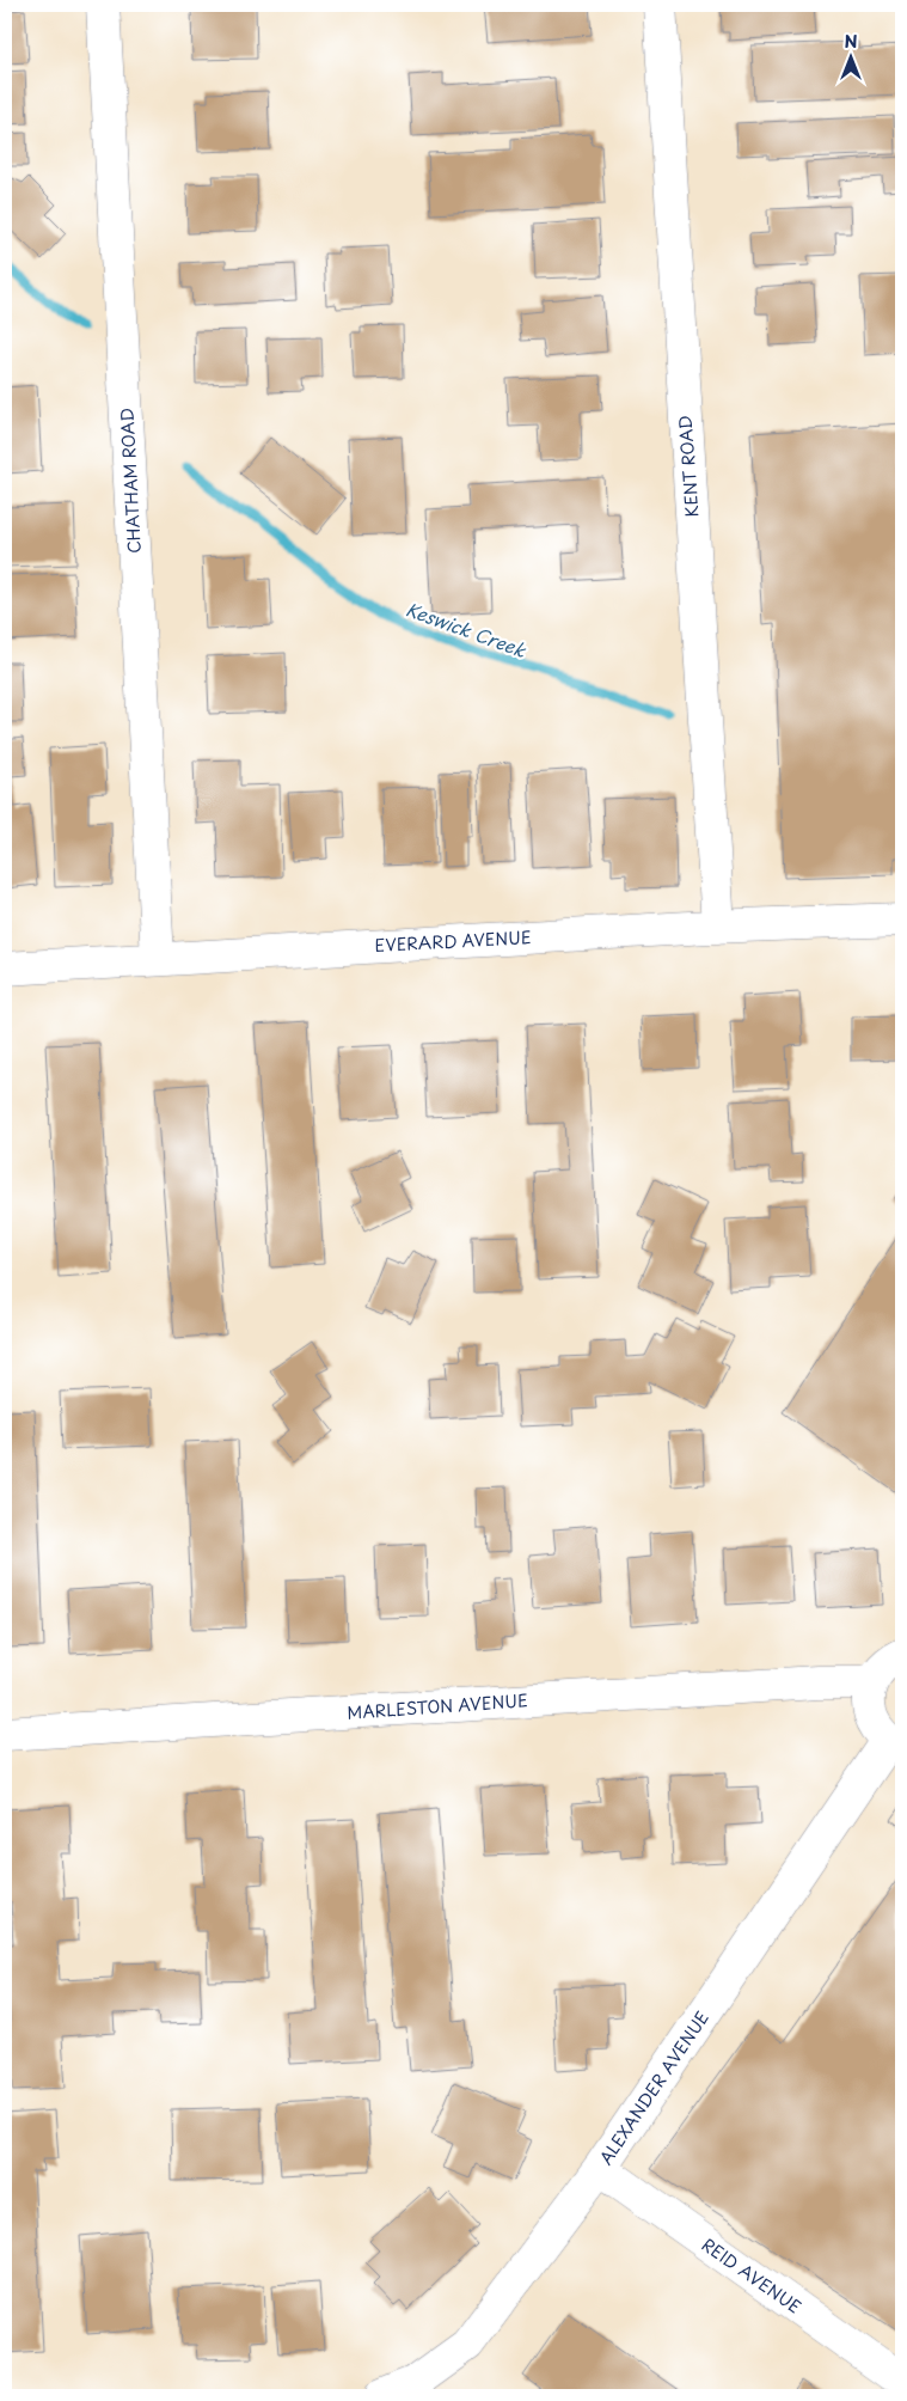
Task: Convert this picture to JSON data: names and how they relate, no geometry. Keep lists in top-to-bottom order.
{
  "streets": {
    "street": [
      "KENT ROAD",
      "CHATHAM ROAD",
      "EVERARD AVENUE",
      "MARLESTON AVENUE",
      "ALEXANDER AVENUE",
      "REID AVENUE"
    ]
  },
  "crossings": [
    ["KENT ROAD", "EVERARD AVENUE"],
    ["CHATHAM ROAD", "EVERARD AVENUE"],
    ["ALEXANDER AVENUE", "REID AVENUE"]
  ],
  "water": ["Keswick Creek"],
  "north": "top"
}
